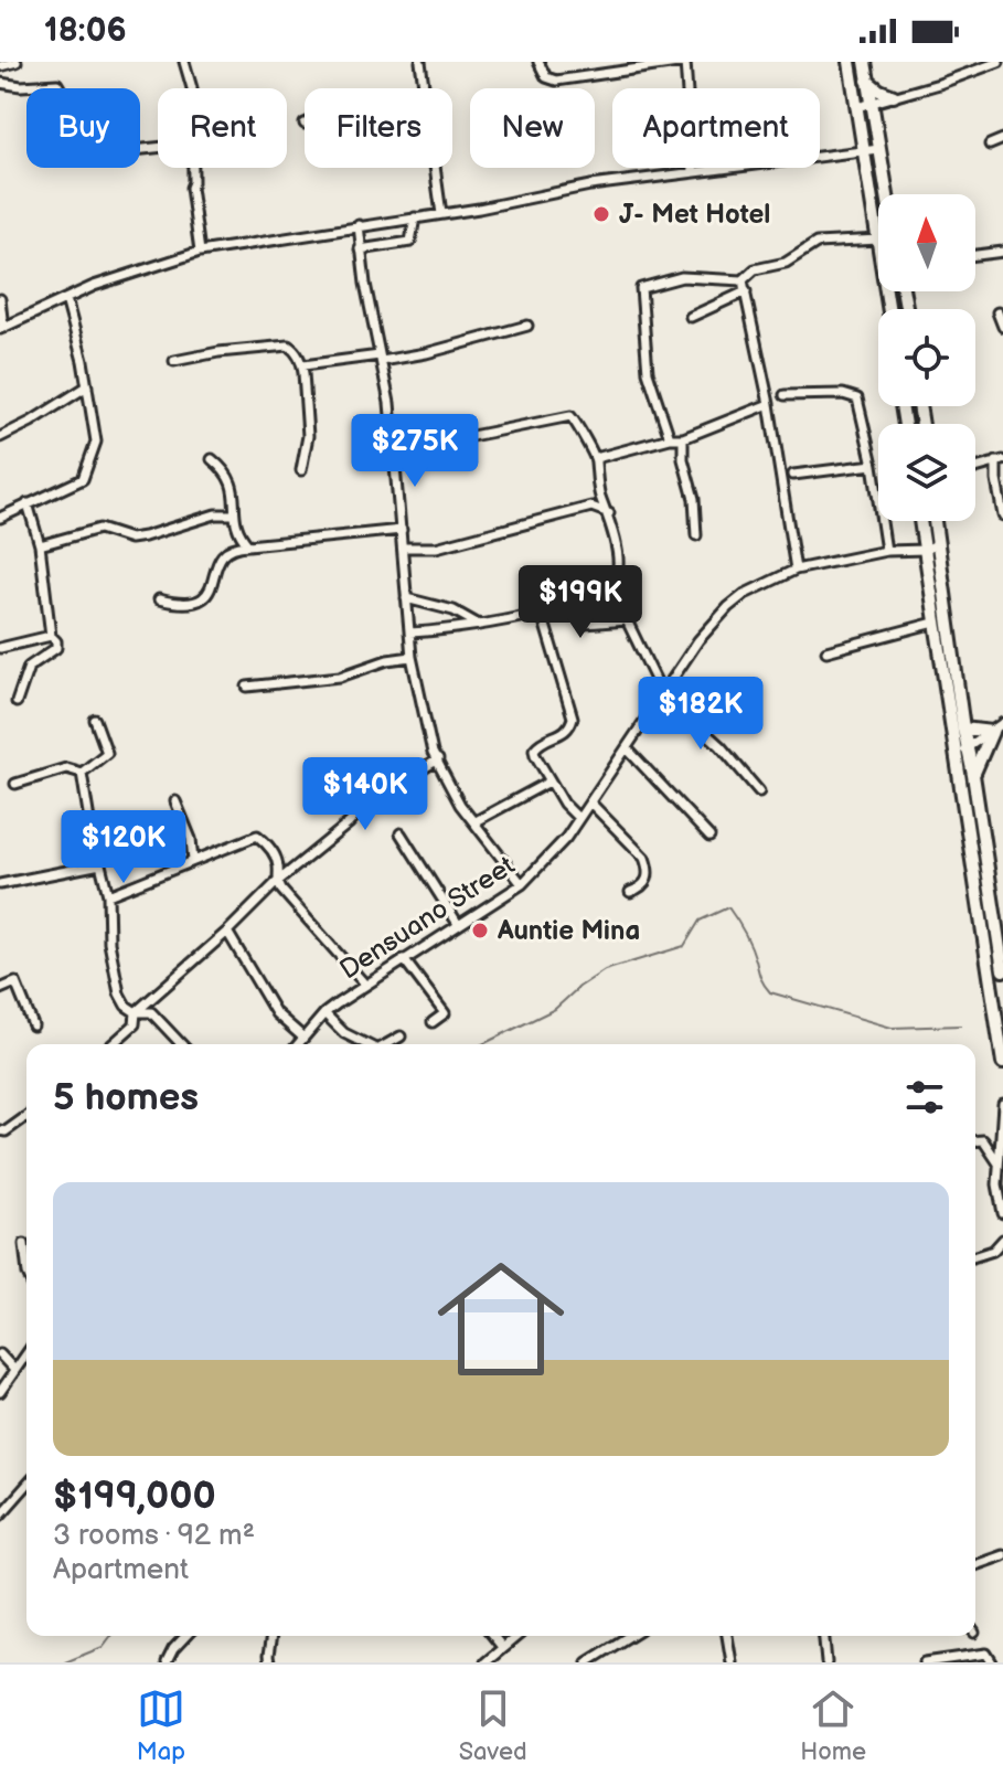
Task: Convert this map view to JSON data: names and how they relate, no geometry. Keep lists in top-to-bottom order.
{
  "streets": {
    "street": ["Densuano Street"]
  },
  "places": ["J- Met Hotel", "Auntie Mina"],
  "north": "top",
  "page": {
    "status": "18:06",
    "chip": [
      "Buy",
      "Rent",
      "Filters",
      "New",
      "Apartment"
    ],
    "price": [
      "$275K",
      "$199K",
      "$182K",
      "$140K",
      "$120K"
    ],
    "heading": "5 homes",
    "list": [
      {
        "name": "$199,000",
        "note": "3 rooms · 92 m² · Apartment"
      }
    ],
    "tabs": ["Map", "Saved", "Home"]
  }
}
